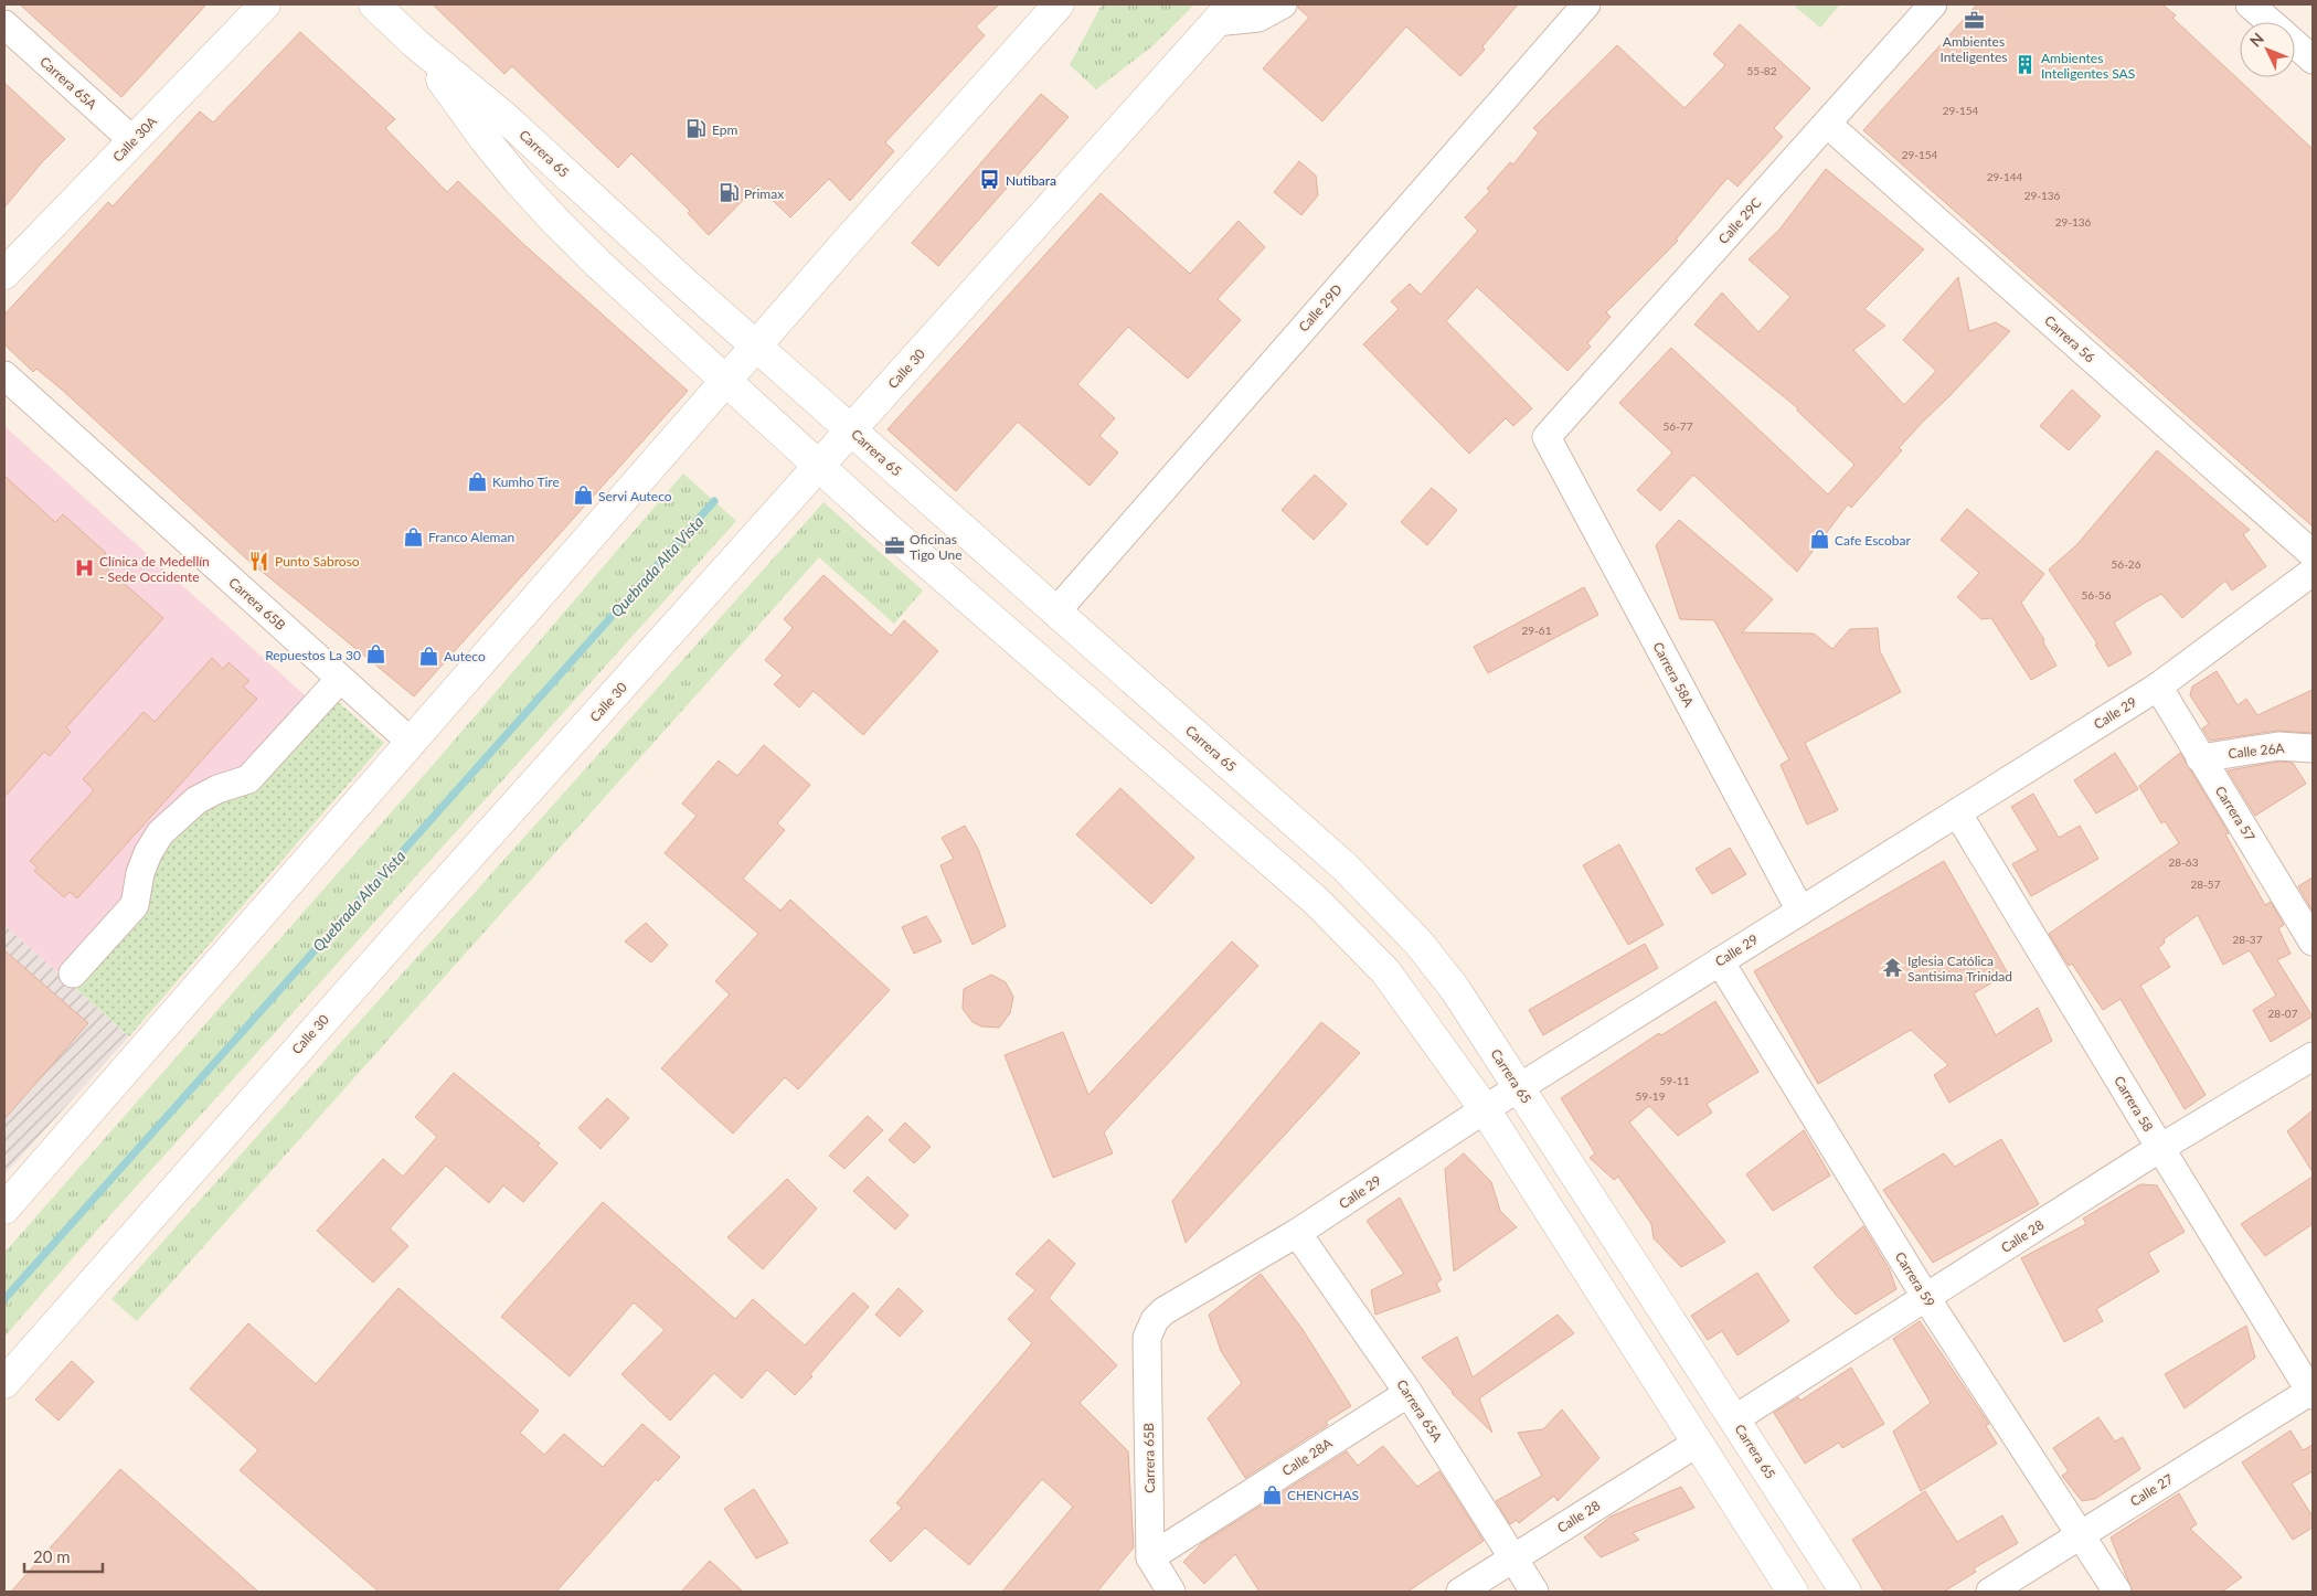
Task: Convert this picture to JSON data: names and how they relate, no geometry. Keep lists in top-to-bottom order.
{
  "streets": {
    "main road": ["Calle 30A", "Carrera 65", "Calle 30"],
    "street": [
      "Carrera 65A",
      "Calle 29C",
      "Calle 29D",
      "Carrera 56",
      "Carrera 65B",
      "Carrera 58A",
      "Calle 29",
      "Calle 26A",
      "Carrera 57",
      "Carrera 58",
      "Calle 28",
      "Carrera 59",
      "Calle 28A",
      "Calle 27"
    ]
  },
  "crossings": [
    ["Carrera 65A", "Calle 30A"],
    ["Carrera 65A", "Calle 29"],
    ["Carrera 65A", "Calle 28"],
    ["Carrera 65A", "Calle 28A"],
    ["Carrera 65", "Calle 29D"],
    ["Carrera 65", "Calle 30"],
    ["Carrera 65", "Calle 29"],
    ["Carrera 65", "Calle 28"],
    ["Calle 29C", "Carrera 56"],
    ["Calle 29C", "Carrera 58A"],
    ["Carrera 65B", "Calle 29"],
    ["Carrera 65B", "Calle 28A"],
    ["Carrera 58A", "Calle 29"],
    ["Calle 29", "Carrera 57"],
    ["Calle 29", "Carrera 58"],
    ["Calle 29", "Carrera 59"],
    ["Calle 26A", "Carrera 57"],
    ["Carrera 58", "Calle 28"],
    ["Carrera 58", "Calle 27"],
    ["Calle 28", "Carrera 59"],
    ["Carrera 59", "Calle 27"]
  ],
  "water": ["Quebrada Alta Vista"],
  "places": {
    "office": ["Ambientes Inteligentes", "Oficinas Tigo Une"],
    "building": ["Ambientes Inteligentes SAS"],
    "fuel station": ["Epm", "Primax"],
    "bus stop": ["Nutibara"],
    "shop": [
      "Kumho Tire",
      "Servi Auteco",
      "Franco Aleman",
      "Cafe Escobar",
      "Repuestos La 30",
      "Auteco",
      "CHENCHAS"
    ],
    "restaurant": ["Punto Sabroso"],
    "hospital": ["Clínica de Medellín - Sede Occidente"],
    "temple": ["Iglesia Católica Santisima Trinidad"]
  },
  "house_numbers": [
    "55-82",
    "29-154",
    "29-154",
    "29-144",
    "29-136",
    "29-136",
    "56-77",
    "56-26",
    "56-56",
    "29-61",
    "28-63",
    "28-57",
    "28-37",
    "28-07",
    "59-11",
    "59-19"
  ],
  "scale_bar": "20 m",
  "north": "top left"
}
